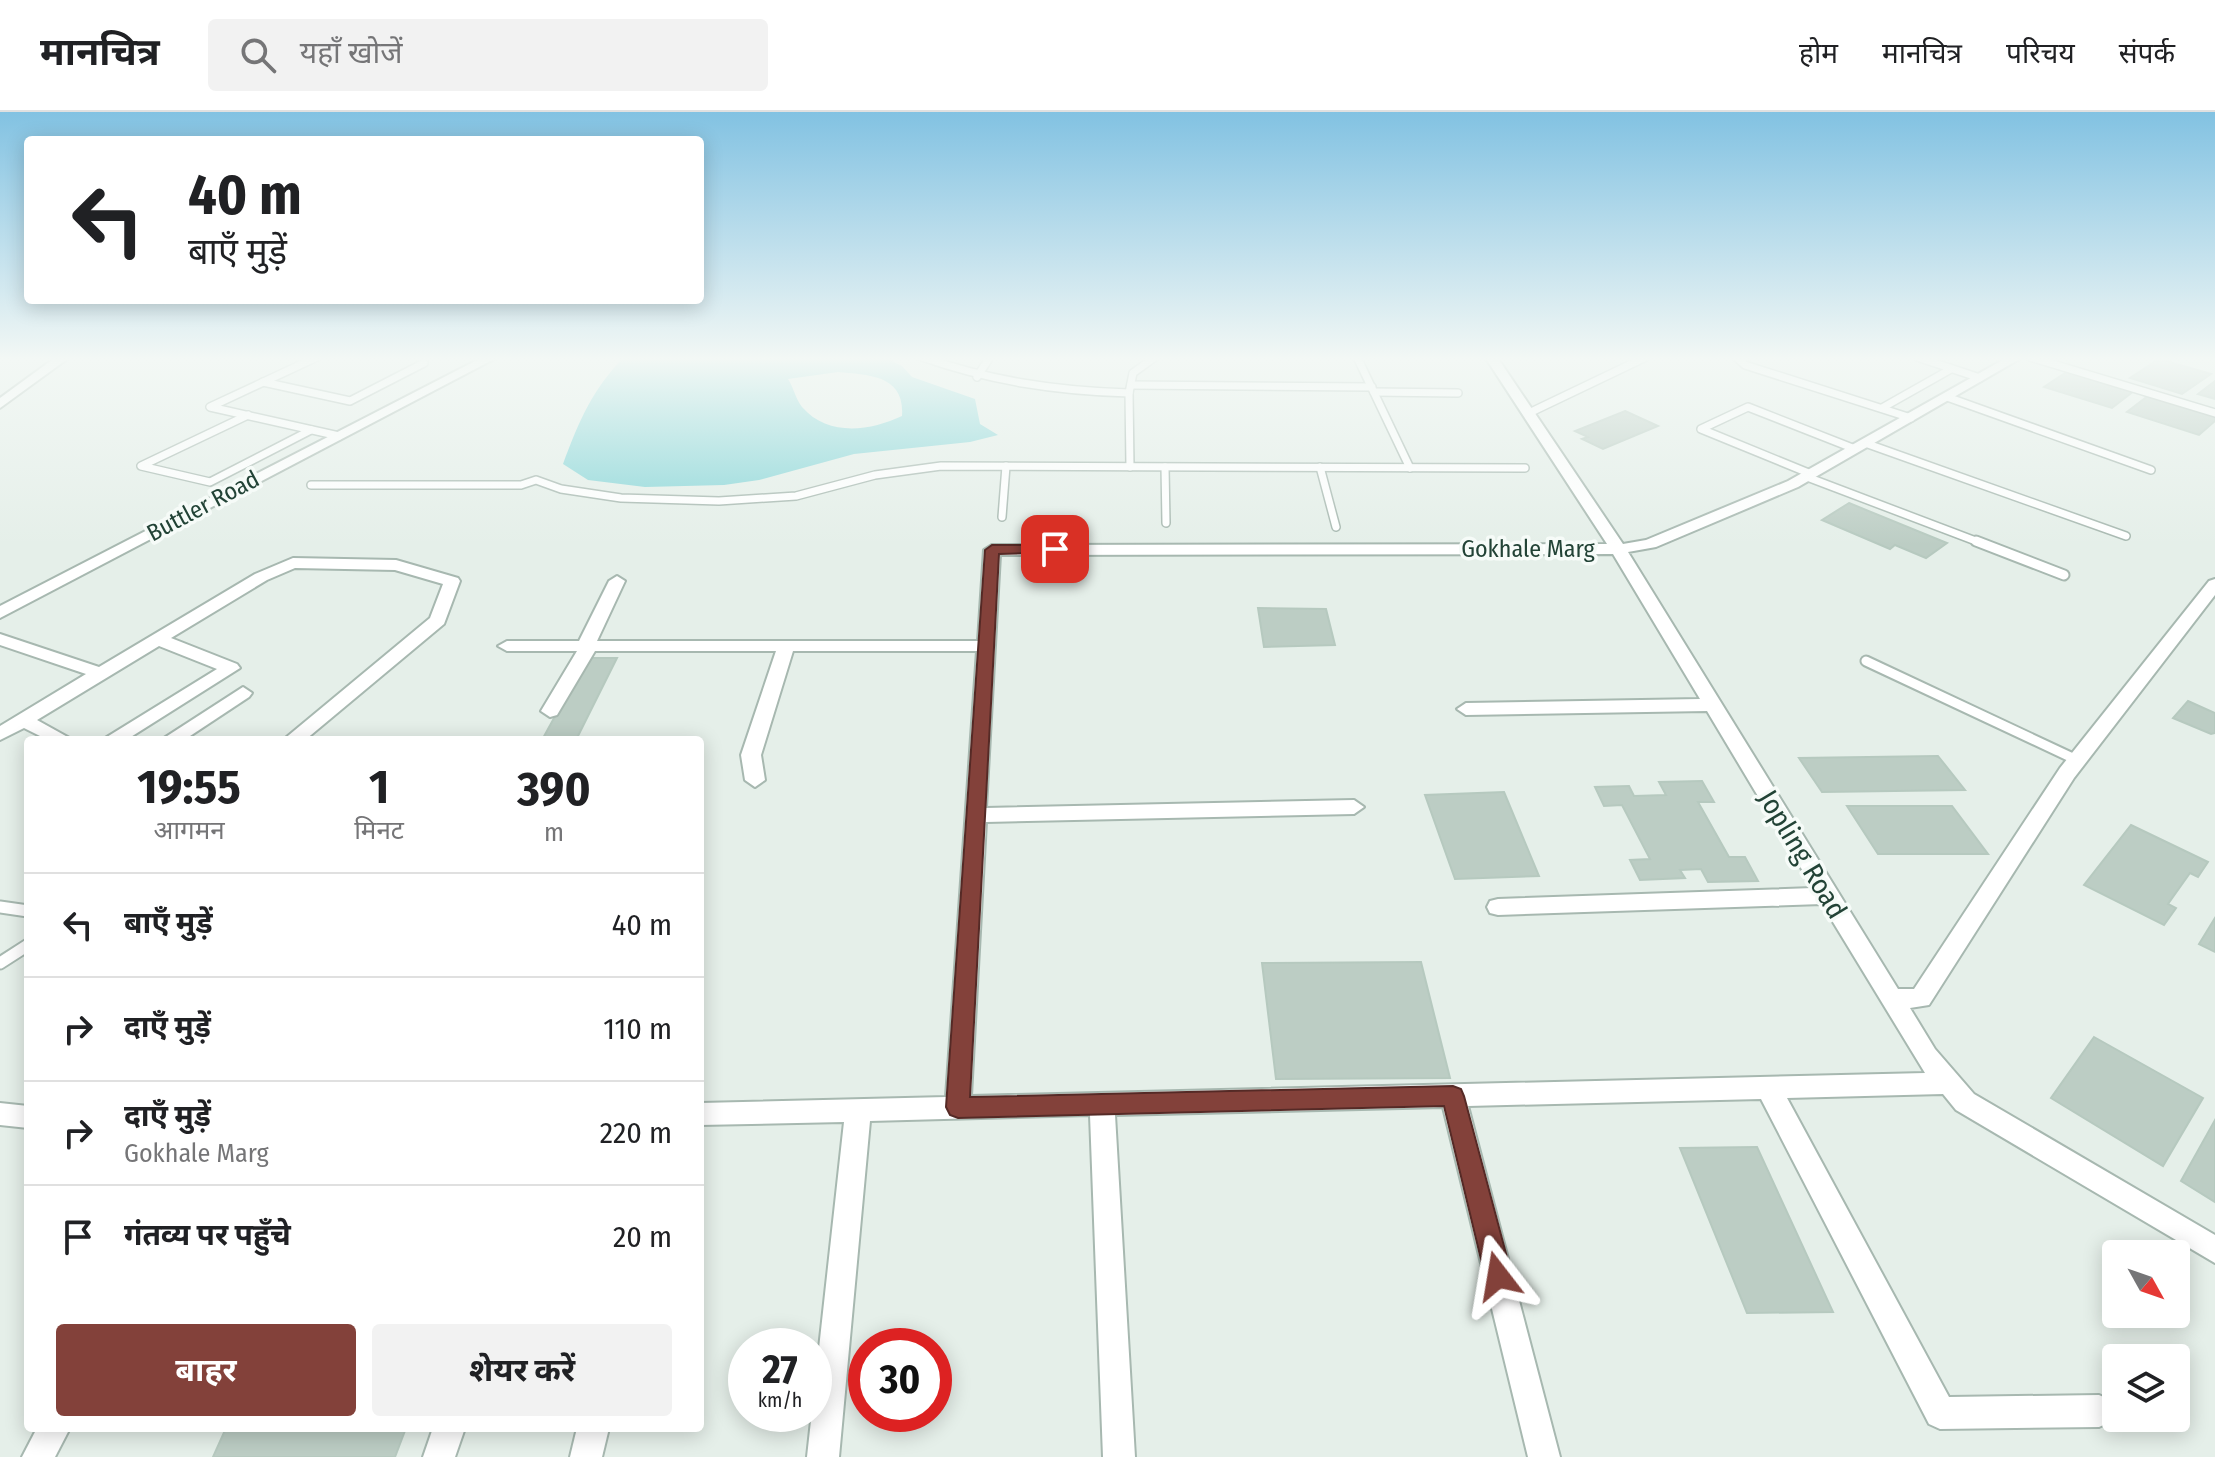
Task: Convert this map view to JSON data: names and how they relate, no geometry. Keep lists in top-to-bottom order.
{
  "streets": {
    "street": ["Buttler Road", "Gokhale Marg", "Jopling Road"]
  },
  "crossings": [
    ["Gokhale Marg", "Jopling Road"]
  ],
  "north": "bottom right",
  "page": {
    "header": "मानचित्र",
    "search": "यहाँ खोजें",
    "nav": [
      "होम",
      "मानचित्र",
      "परिचय",
      "संपर्क"
    ],
    "turn": ["40 m", "बाएँ मुड़ें"],
    "eta": [
      "19:55",
      "आगमन",
      "1",
      "मिनट",
      "390",
      "m"
    ],
    "list": [
      {
        "name": "बाएँ मुड़ें",
        "value": "40 m"
      },
      {
        "name": "दाएँ मुड़ें",
        "value": "110 m"
      },
      {
        "name": "दाएँ मुड़ें",
        "note": "Gokhale Marg",
        "value": "220 m"
      },
      {
        "name": "गंतव्य पर पहुँचे",
        "value": "20 m"
      }
    ],
    "buttons": ["बाहर", "शेयर करें"],
    "speed": "27 km/h",
    "limit": "30"
  }
}
